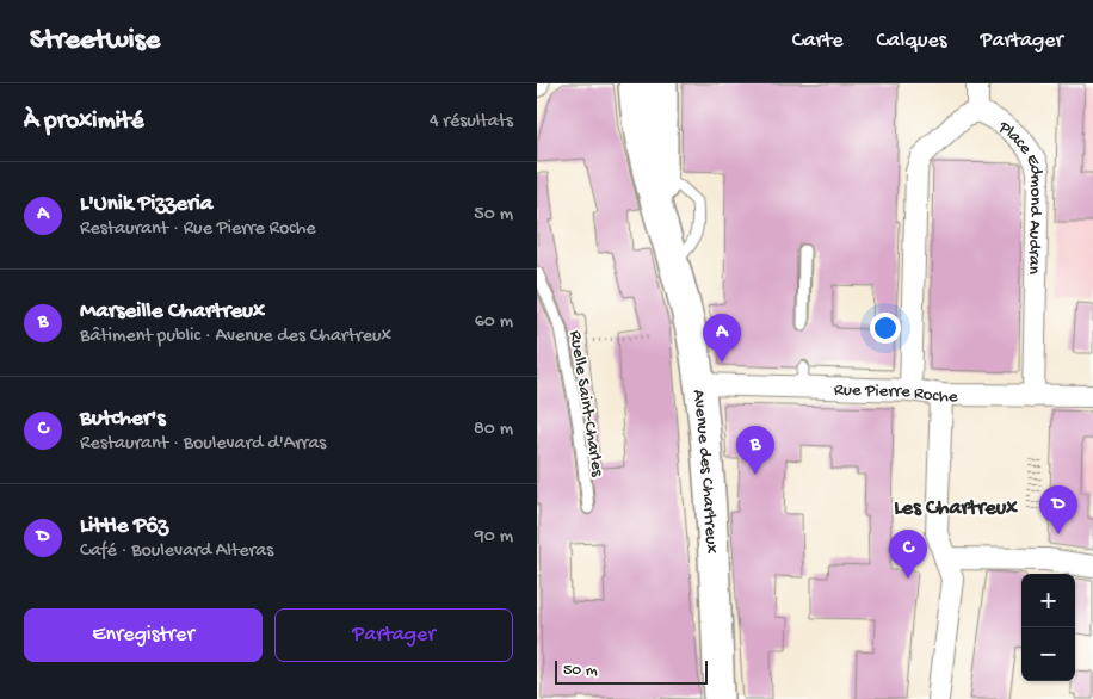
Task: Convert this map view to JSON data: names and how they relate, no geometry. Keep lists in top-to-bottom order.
{
  "streets": {
    "street": ["Place Edmond Audran", "Rue Pierre Roche", "Avenue des Chartreux"],
    "lane": ["Ruelle Saint-Charles"]
  },
  "crossings": [
    ["Place Edmond Audran", "Rue Pierre Roche"],
    ["Rue Pierre Roche", "Avenue des Chartreux"]
  ],
  "districts": ["Les Chartreux"],
  "scale_bar": "50 m",
  "page": {
    "header": "Streetwise",
    "nav": ["Carte", "Calques", "Partager"],
    "heading": ["À proximité", "4 résultats"],
    "list": [
      {
        "mark": "A",
        "name": "L'Unik Pizzeria",
        "note": "Restaurant · Rue Pierre Roche",
        "value": "50 m"
      },
      {
        "mark": "B",
        "name": "Marseille Chartreux",
        "note": "Bâtiment public · Avenue des Chartreux",
        "value": "60 m"
      },
      {
        "mark": "C",
        "name": "Butcher's",
        "note": "Restaurant · Boulevard d'Arras",
        "value": "80 m"
      },
      {
        "mark": "D",
        "name": "Little Pôz",
        "note": "Café · Boulevard Alteras",
        "value": "90 m"
      }
    ],
    "pins": [
      "A",
      "B",
      "D",
      "C"
    ],
    "map_buttons": ["+", "−"],
    "buttons": ["Enregistrer", "Partager"],
    "scale": "50 m"
  }
}
